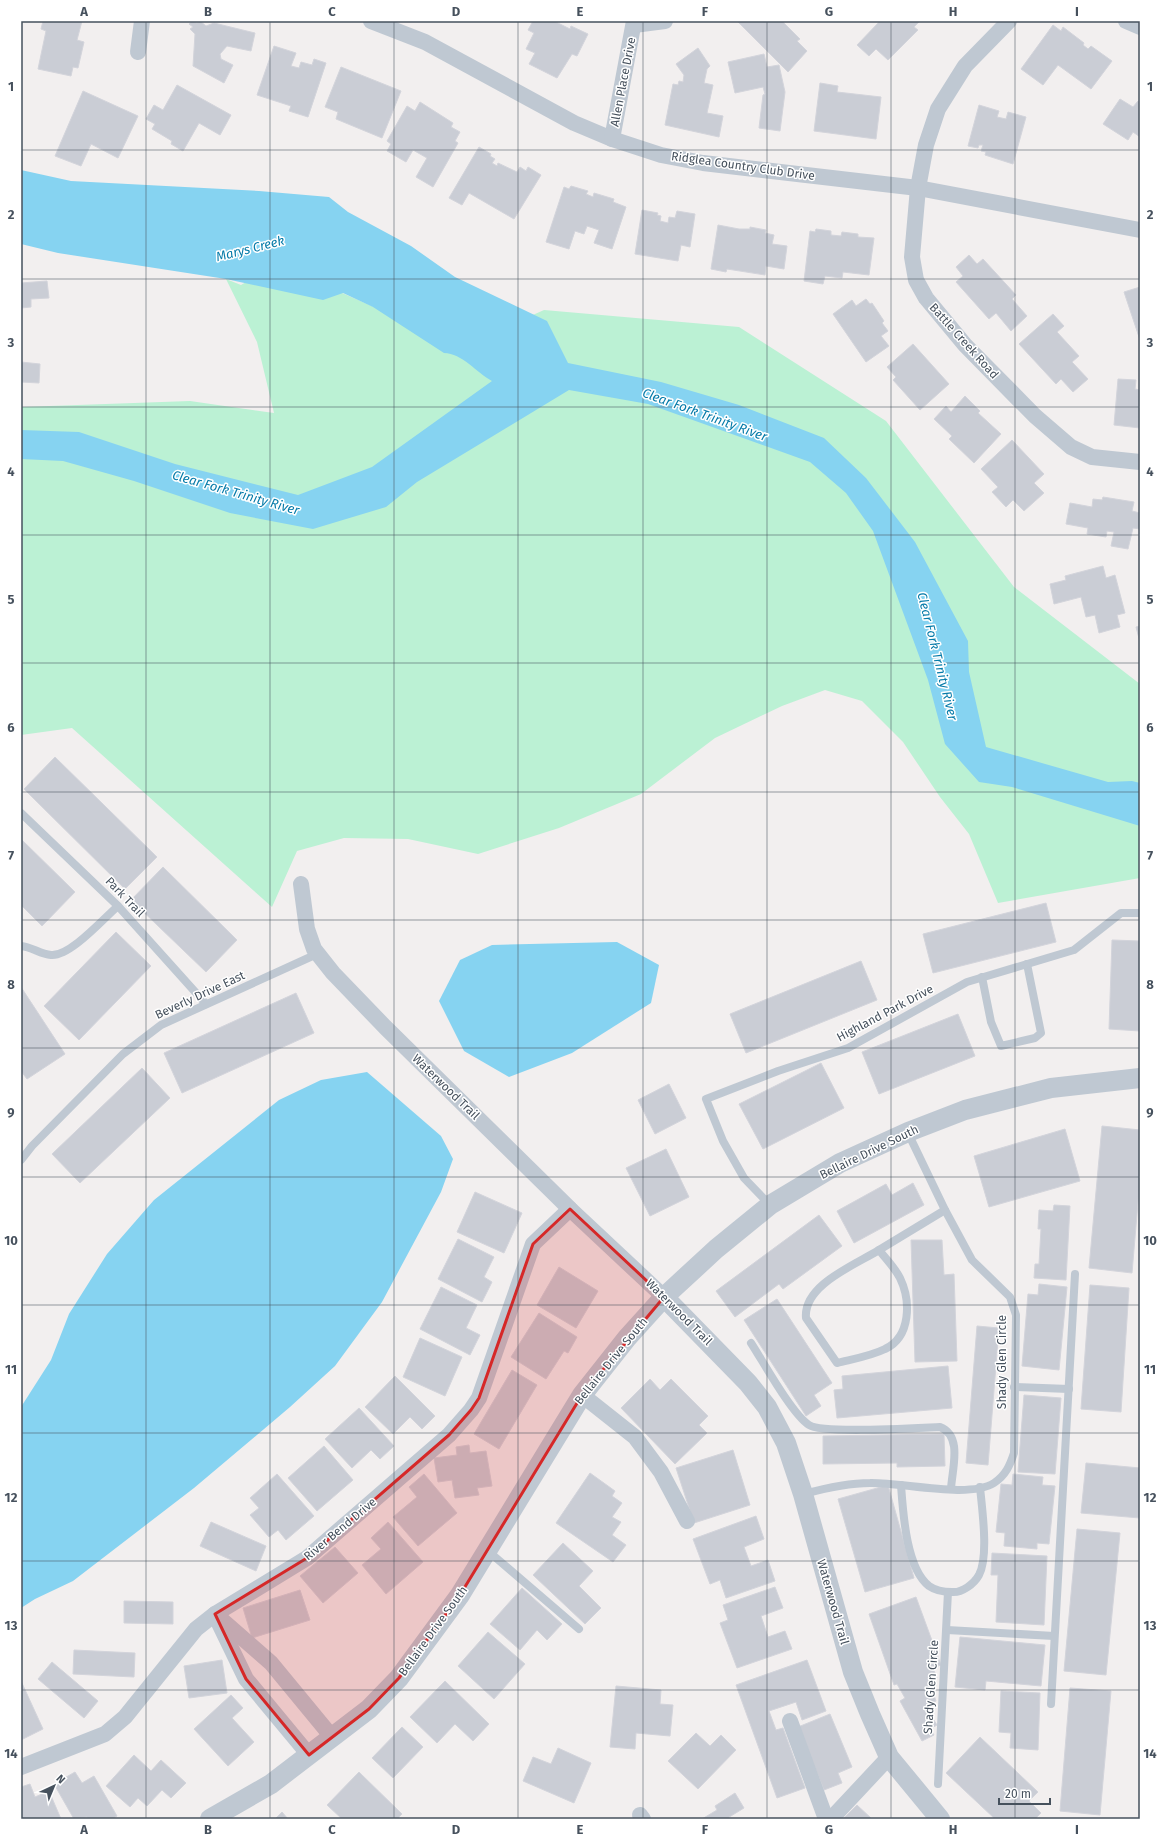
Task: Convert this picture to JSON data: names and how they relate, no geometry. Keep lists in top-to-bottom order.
{
  "streets": {
    "street": [
      "Allen Place Drive",
      "Ridglea Country Club Drive",
      "Battle Creek Road",
      "Waterwood Trail",
      "Bellaire Drive South",
      "River Bend Drive"
    ],
    "lane": [
      "Park Trail",
      "Beverly Drive East",
      "Highland Park Drive",
      "Shady Glen Circle"
    ]
  },
  "crossings": [
    ["Allen Place Drive", "Ridglea Country Club Drive"],
    ["Ridglea Country Club Drive", "Battle Creek Road"],
    ["Park Trail", "Beverly Drive East"],
    ["Beverly Drive East", "Waterwood Trail"],
    ["Highland Park Drive", "Bellaire Drive South"],
    ["Waterwood Trail", "Bellaire Drive South"],
    ["Waterwood Trail", "Shady Glen Circle"],
    ["Waterwood Trail", "River Bend Drive"],
    ["Bellaire Drive South", "Shady Glen Circle"]
  ],
  "water": ["Marys Creek", "Clear Fork Trinity River"],
  "scale_bar": "20 m",
  "north": "top right",
  "grid": {
    "columns": [
      "A",
      "B",
      "C",
      "D",
      "E",
      "F",
      "G",
      "H",
      "I"
    ],
    "rows": [
      "1",
      "2",
      "3",
      "4",
      "5",
      "6",
      "7",
      "8",
      "9",
      "10",
      "11",
      "12",
      "13",
      "14"
    ]
  }
}
